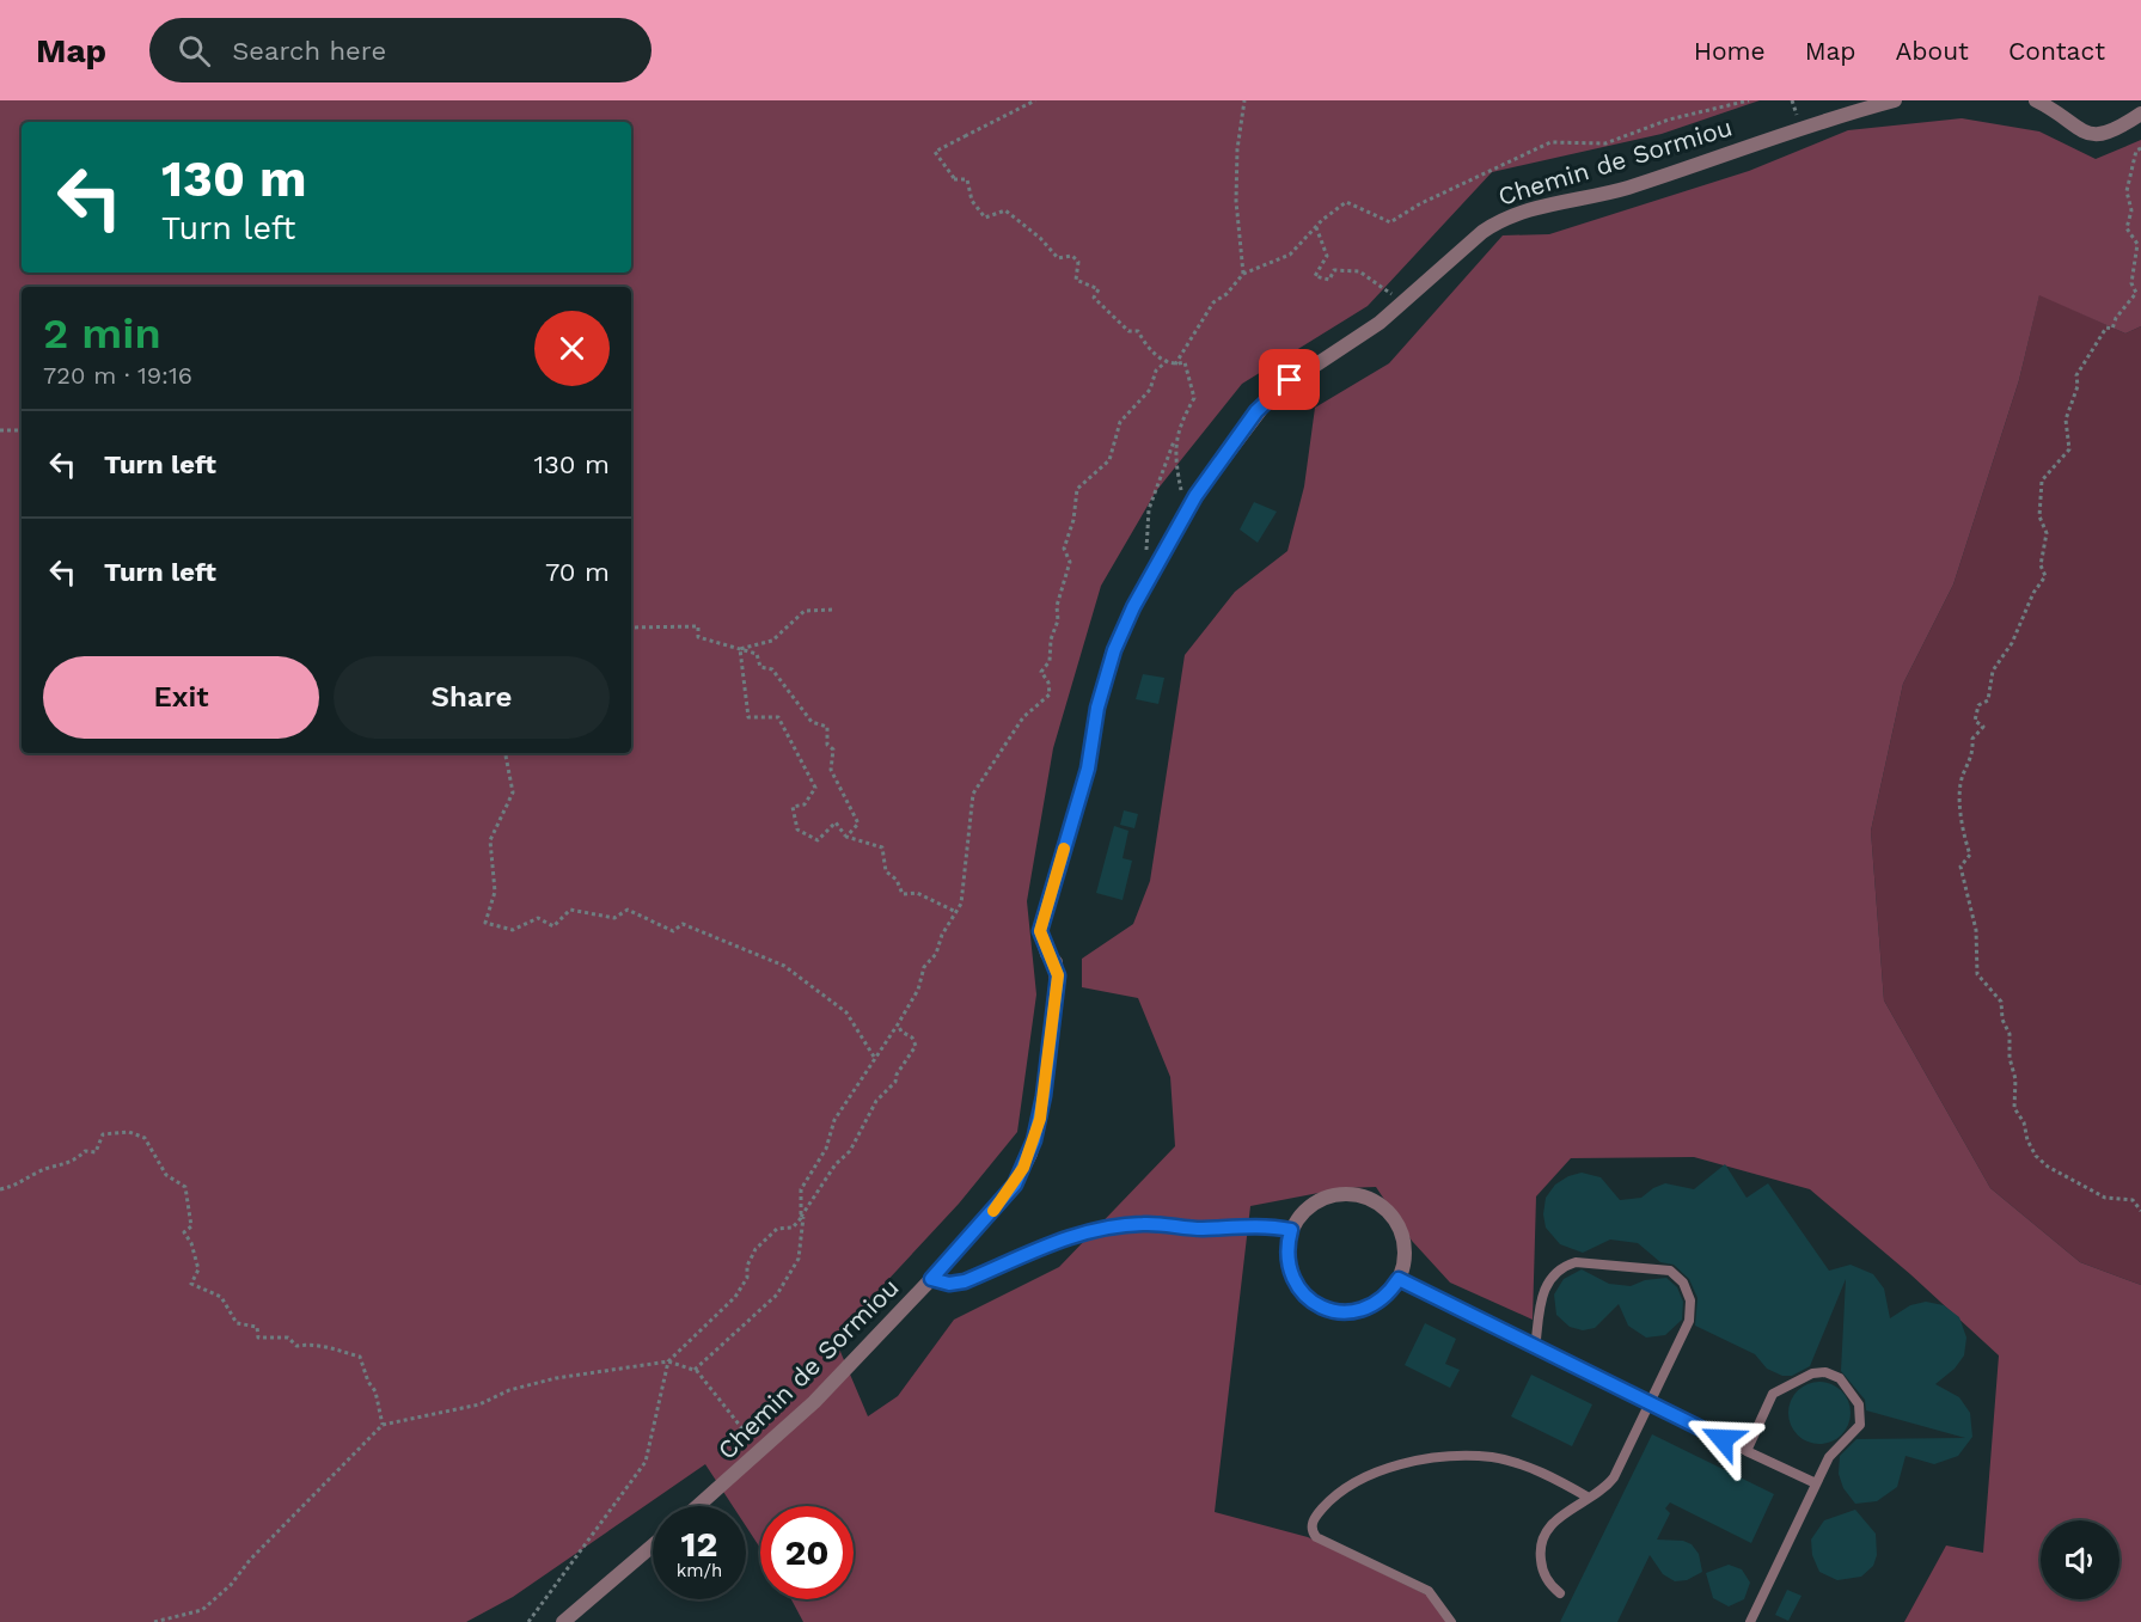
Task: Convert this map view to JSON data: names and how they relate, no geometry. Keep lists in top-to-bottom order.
{
  "streets": {
    "street": ["Chemin de Sormiou"]
  },
  "page": {
    "header": "Map",
    "search": "Search here",
    "nav": [
      "Home",
      "Map",
      "About",
      "Contact"
    ],
    "turn": ["130 m", "Turn left"],
    "heading": ["2 min", "720 m · 19:16"],
    "list": [
      {
        "name": "Turn left",
        "value": "130 m"
      },
      {
        "name": "Turn left",
        "value": "70 m"
      }
    ],
    "buttons": ["Exit", "Share"],
    "speed": "12 km/h",
    "limit": "20"
  }
}
